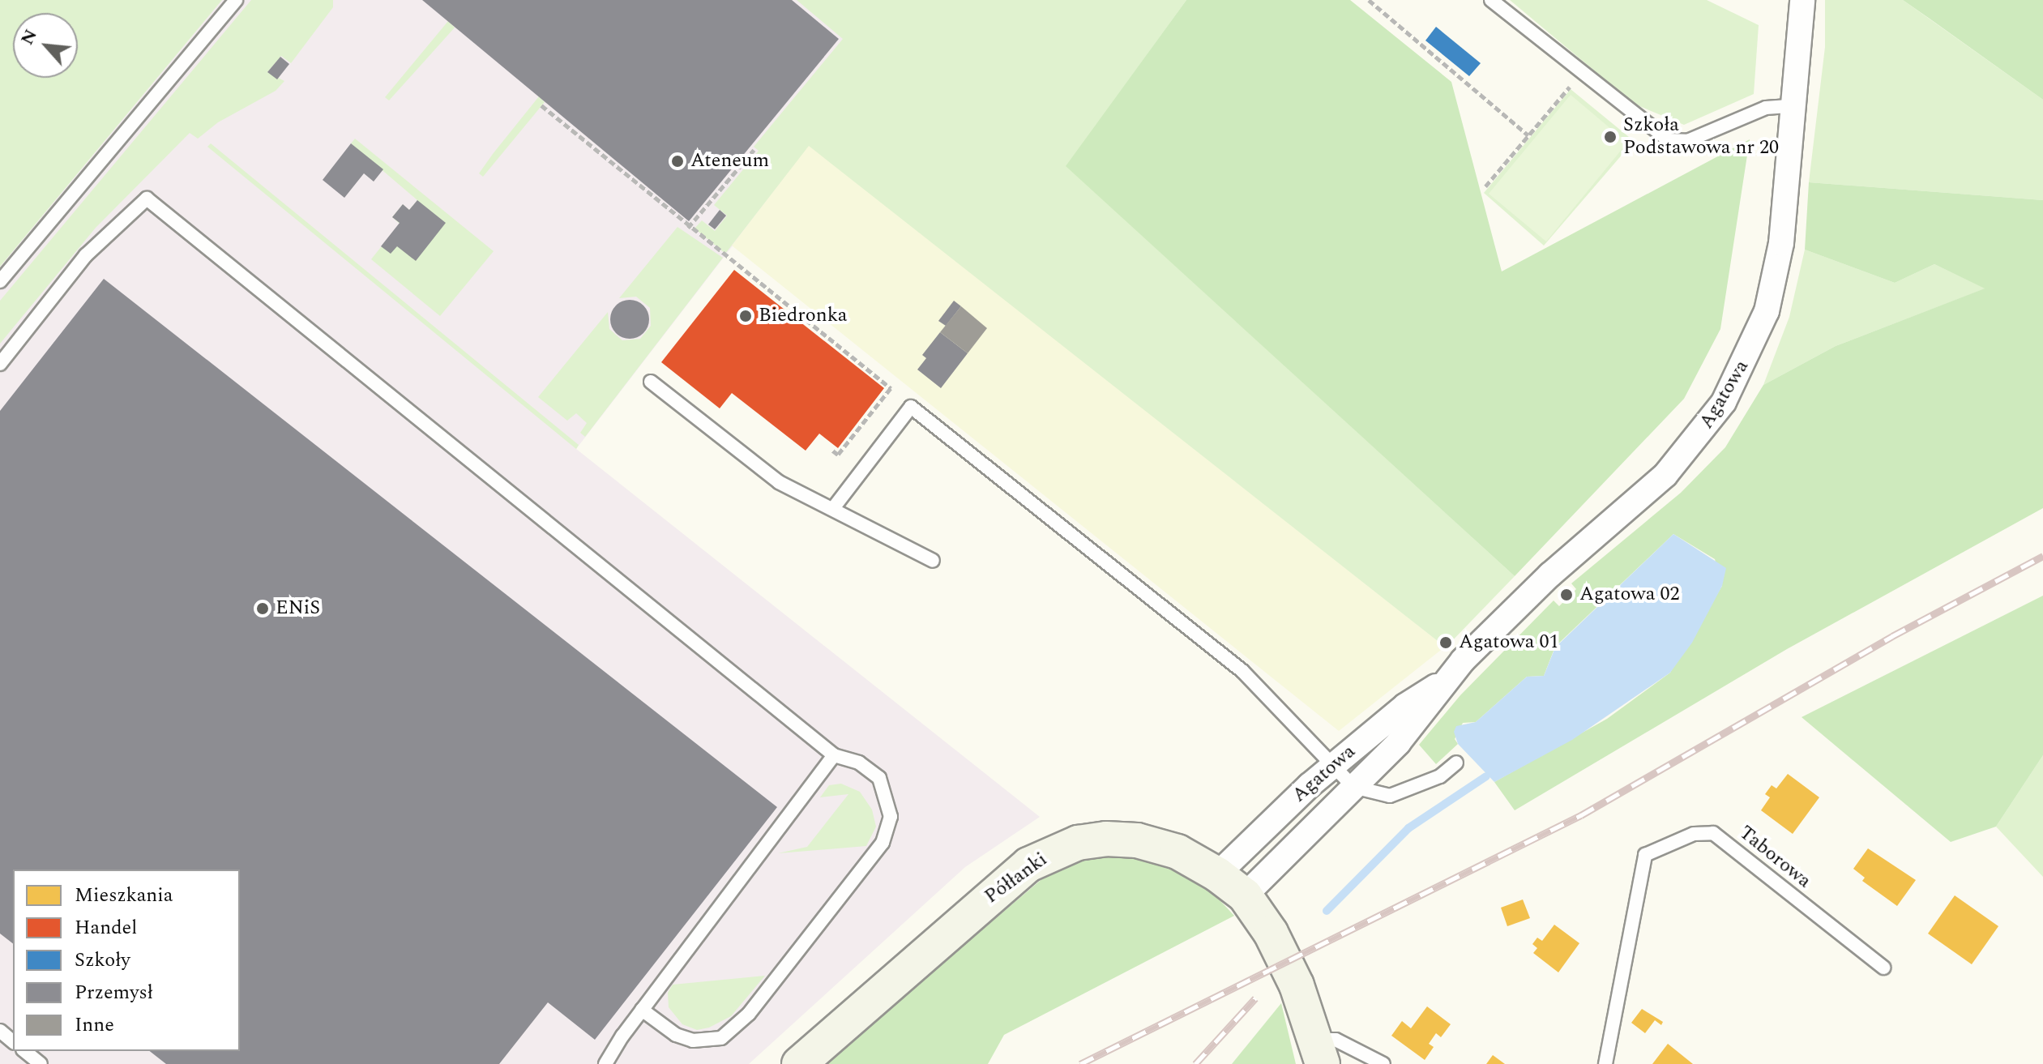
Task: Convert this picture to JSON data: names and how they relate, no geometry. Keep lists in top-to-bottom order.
{
  "streets": {
    "street": ["Agatowa", "Półłanki"],
    "lane": ["Taborowa"]
  },
  "crossings": [
    ["Agatowa", "Półłanki"]
  ],
  "places": [
    "Szkoła Podstawowa nr 20",
    "Ateneum",
    "Biedronka",
    "Agatowa 02",
    "ENiS",
    "Agatowa 01"
  ],
  "legend": [
    "Mieszkania",
    "Handel",
    "Szkoły",
    "Przemysł",
    "Inne"
  ],
  "north": "top left"
}
